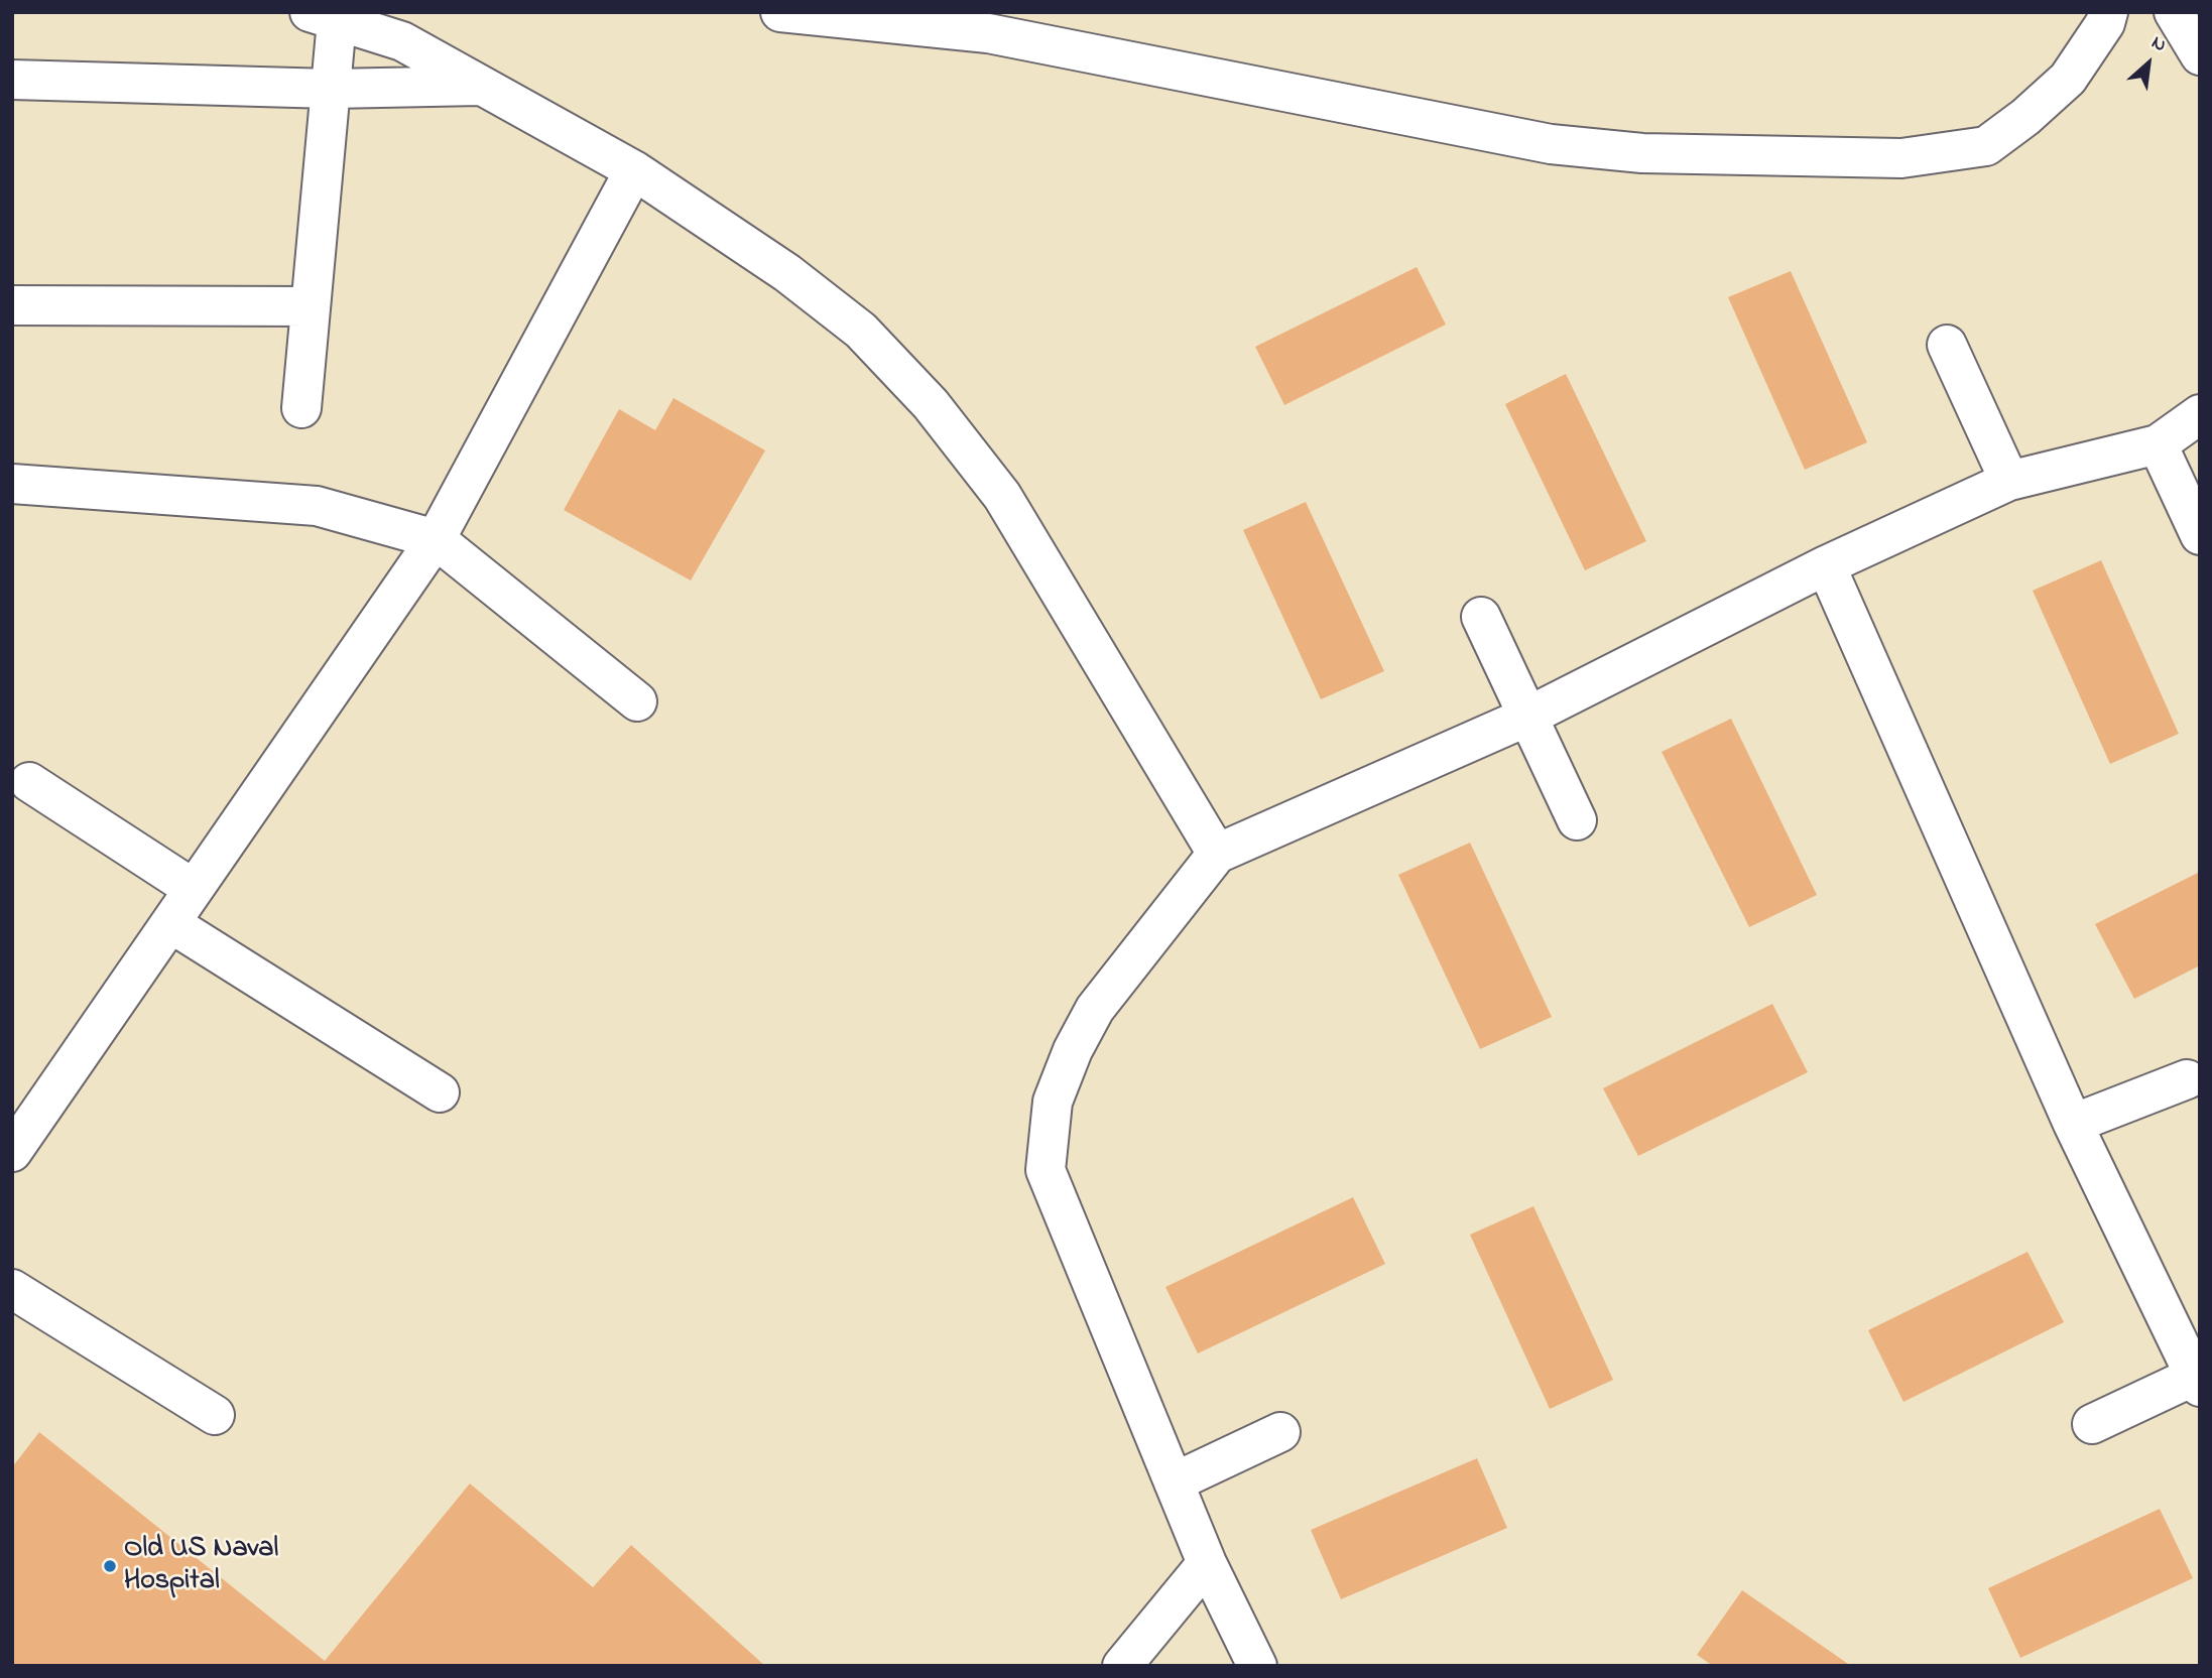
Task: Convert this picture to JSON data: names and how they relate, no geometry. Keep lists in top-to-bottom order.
{
  "places": ["Old US Naval Hospital"],
  "north": "top right"
}
